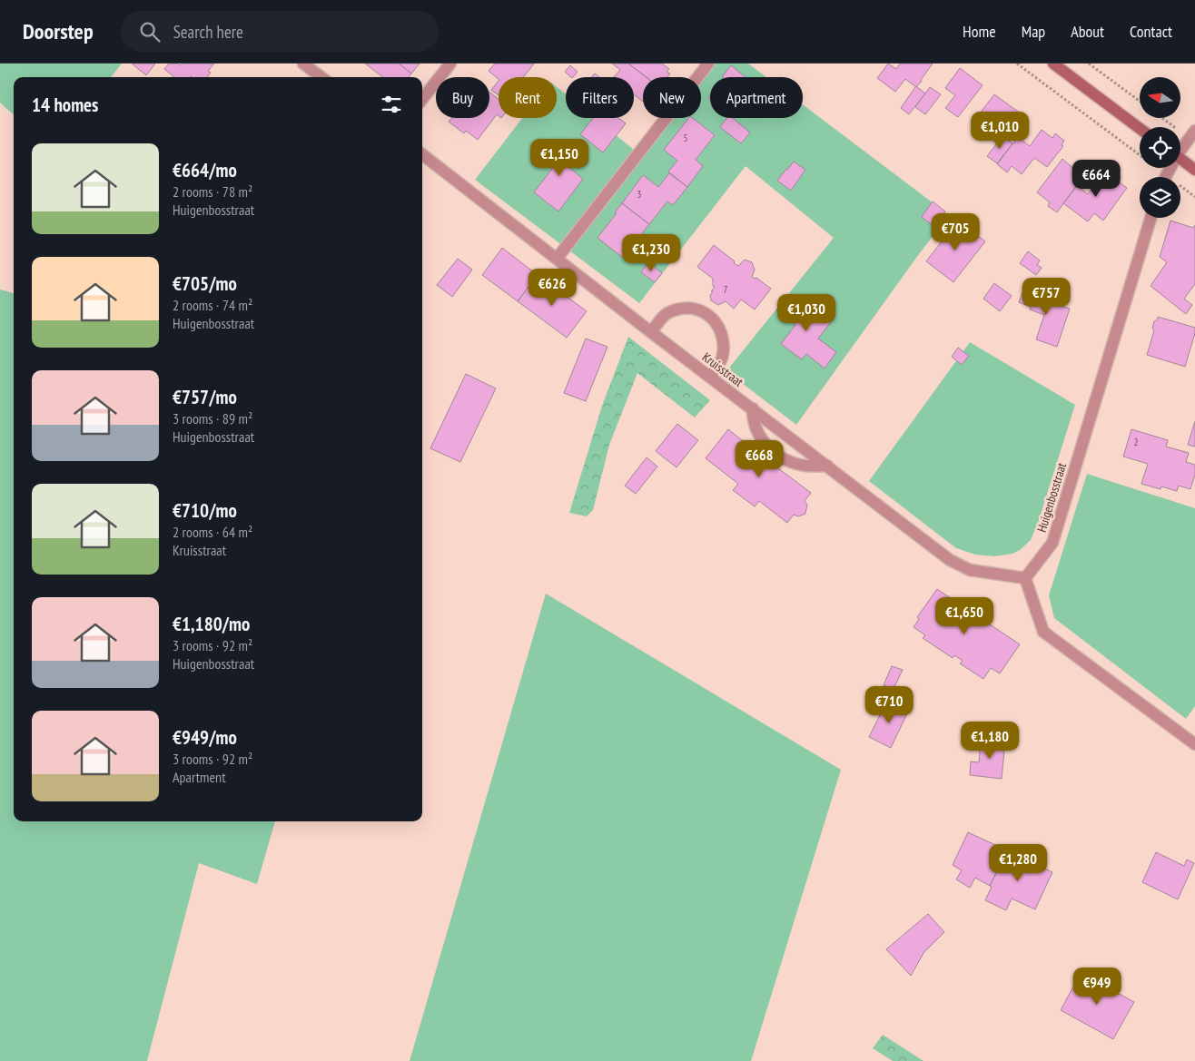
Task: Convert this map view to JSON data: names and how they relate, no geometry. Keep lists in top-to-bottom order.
{
  "streets": {
    "street": ["Kruisstraat", "Huigenbosstraat"]
  },
  "crossings": [
    ["Kruisstraat", "Huigenbosstraat"]
  ],
  "house_numbers": [
    "5",
    "3",
    "7",
    "2"
  ],
  "north": "left",
  "page": {
    "header": "Doorstep",
    "search": "Search here",
    "nav": [
      "Home",
      "Map",
      "About",
      "Contact"
    ],
    "chip": [
      "Buy",
      "Rent",
      "Filters",
      "New",
      "Apartment"
    ],
    "heading": "14 homes",
    "price": [
      "€1,010",
      "€1,150",
      "€664",
      "€705",
      "€1,230",
      "€626",
      "€757",
      "€1,030",
      "€668",
      "€1,650",
      "€710",
      "€1,180",
      "€1,280",
      "€949"
    ],
    "list": [
      {
        "name": "€664/mo",
        "note": "2 rooms · 78 m² · Huigenbosstraat"
      },
      {
        "name": "€705/mo",
        "note": "2 rooms · 74 m² · Huigenbosstraat"
      },
      {
        "name": "€757/mo",
        "note": "3 rooms · 89 m² · Huigenbosstraat"
      },
      {
        "name": "€710/mo",
        "note": "2 rooms · 64 m² · Kruisstraat"
      },
      {
        "name": "€1,180/mo",
        "note": "3 rooms · 92 m² · Huigenbosstraat"
      },
      {
        "name": "€949/mo",
        "note": "3 rooms · 92 m² · Apartment"
      }
    ]
  }
}
